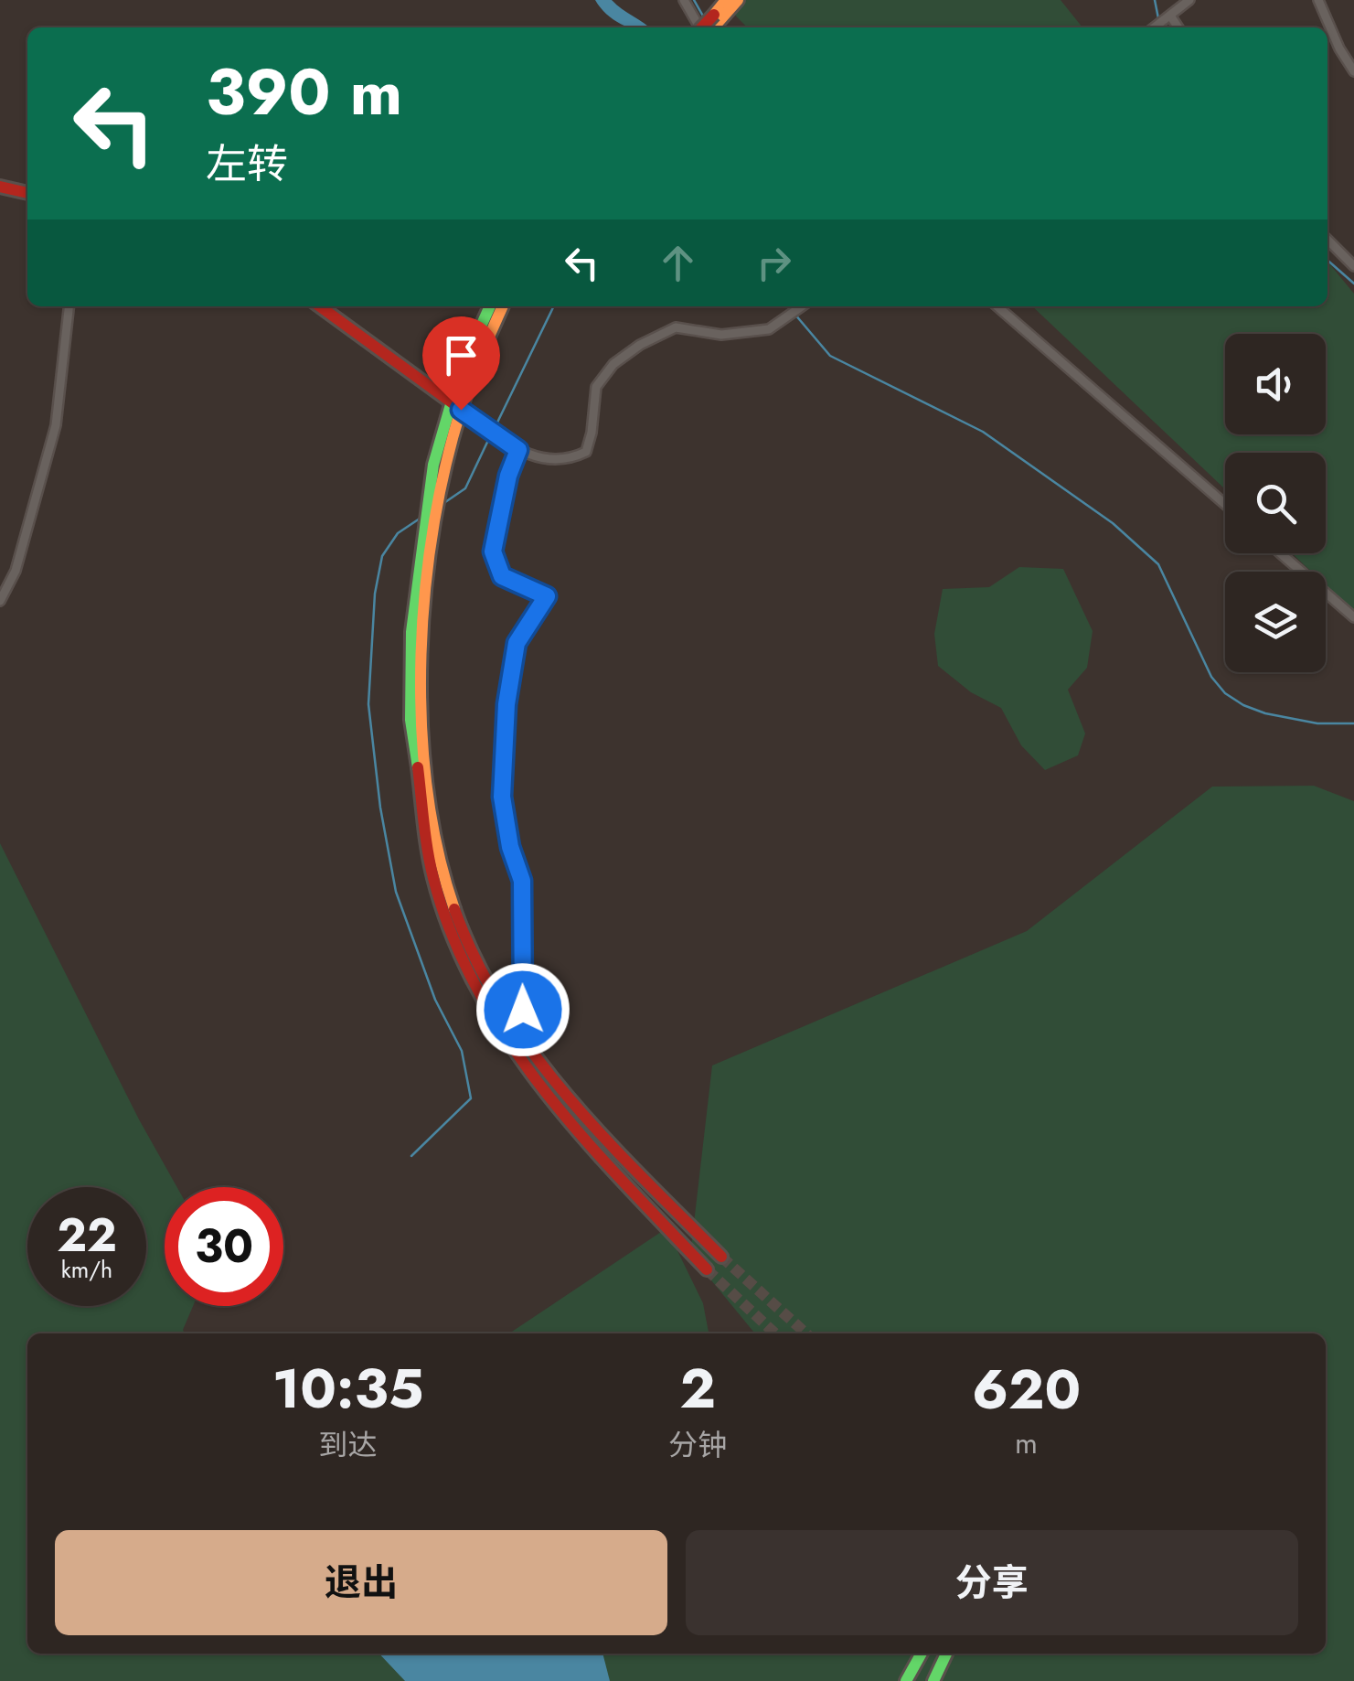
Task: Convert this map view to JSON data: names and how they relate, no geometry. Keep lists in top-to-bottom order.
{
  "page": {
    "turn": ["390 m", "左转"],
    "speed": "22 km/h",
    "limit": "30",
    "eta": [
      "10:35",
      "到达",
      "2",
      "分钟",
      "620",
      "m"
    ],
    "buttons": ["退出", "分享"]
  }
}
